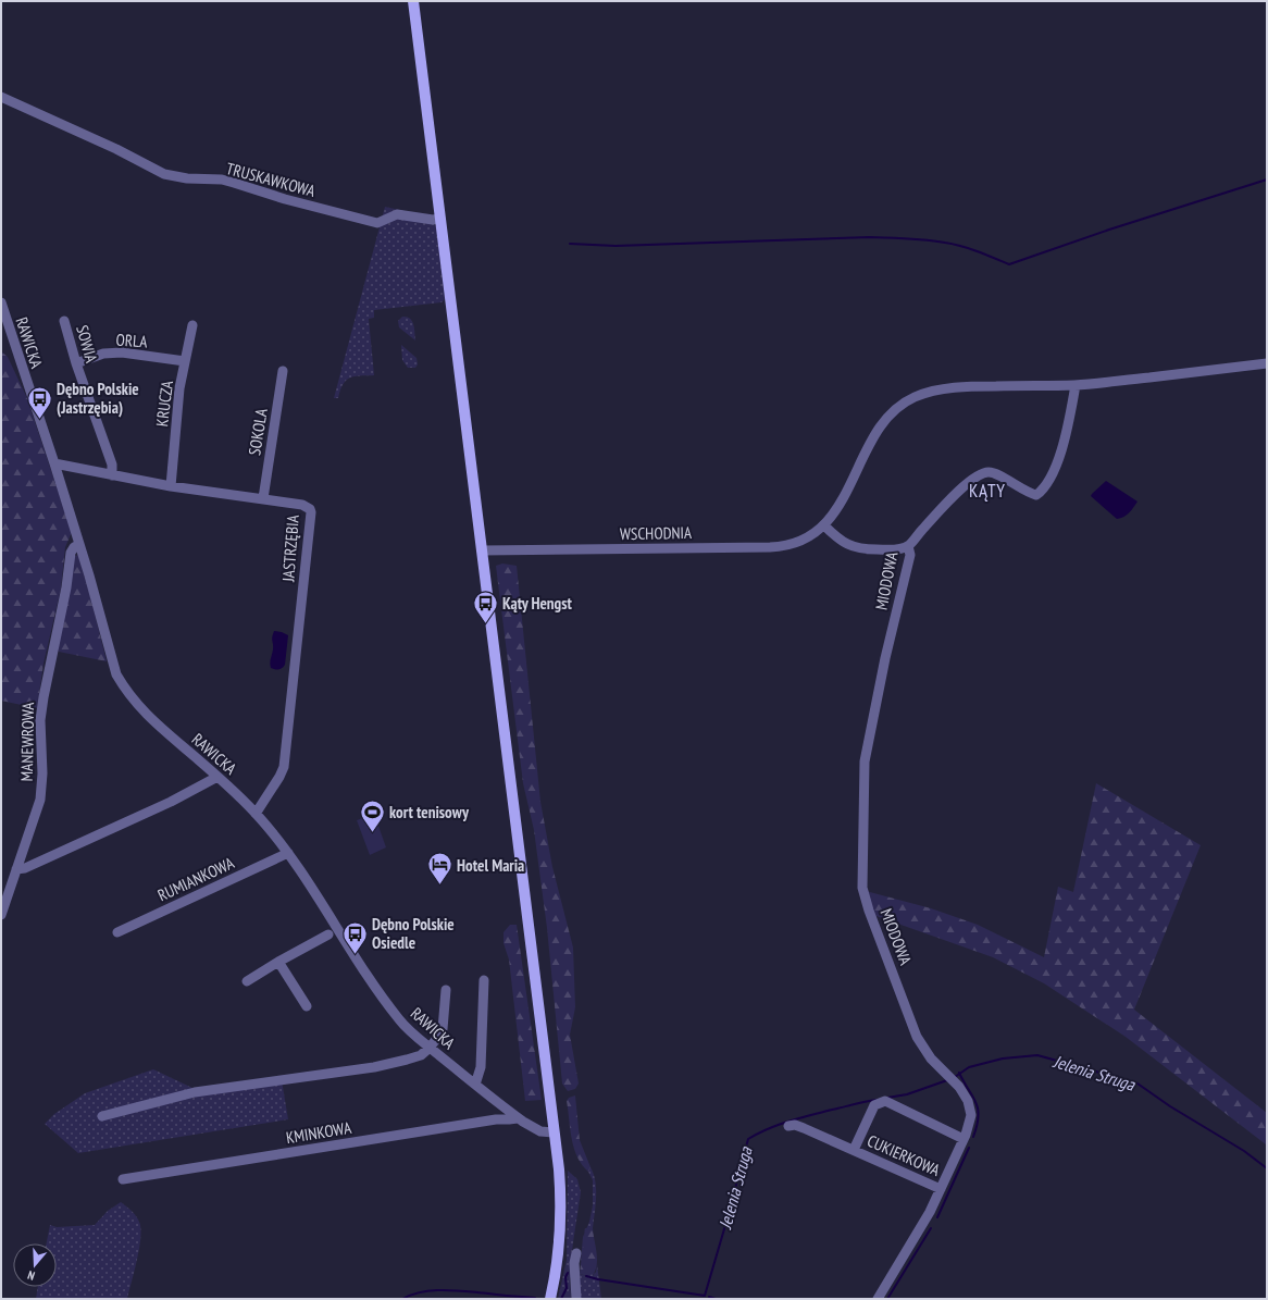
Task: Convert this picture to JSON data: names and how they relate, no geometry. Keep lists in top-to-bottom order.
{
  "streets": {
    "street": [
      "TRUSKAWKOWA",
      "ORLA",
      "RAWICKA",
      "SOWIA",
      "KRUCZA",
      "SOKOLA",
      "WSCHODNIA",
      "JASTRZĘBIA",
      "MIODOWA",
      "MANEWROWA",
      "RUMIANKOWA",
      "KMINKOWA",
      "CUKIERKOWA"
    ]
  },
  "crossings": [
    ["ORLA", "SOWIA"],
    ["ORLA", "KRUCZA"],
    ["RAWICKA", "JASTRZĘBIA"],
    ["RAWICKA", "MANEWROWA"],
    ["RAWICKA", "RUMIANKOWA"],
    ["RAWICKA", "KMINKOWA"],
    ["SOWIA", "JASTRZĘBIA"],
    ["KRUCZA", "JASTRZĘBIA"],
    ["SOKOLA", "JASTRZĘBIA"],
    ["MIODOWA", "CUKIERKOWA"]
  ],
  "districts": ["KĄTY"],
  "water": ["Jelenia Struga"],
  "places": {
    "bus stop": ["Dębno Polskie (Jastrzębia)", "Kąty Hengst", "Dębno Polskie Osiedle"],
    "sports": ["kort tenisowy"],
    "hotel": ["Hotel Maria"]
  },
  "north": "bottom"
}
